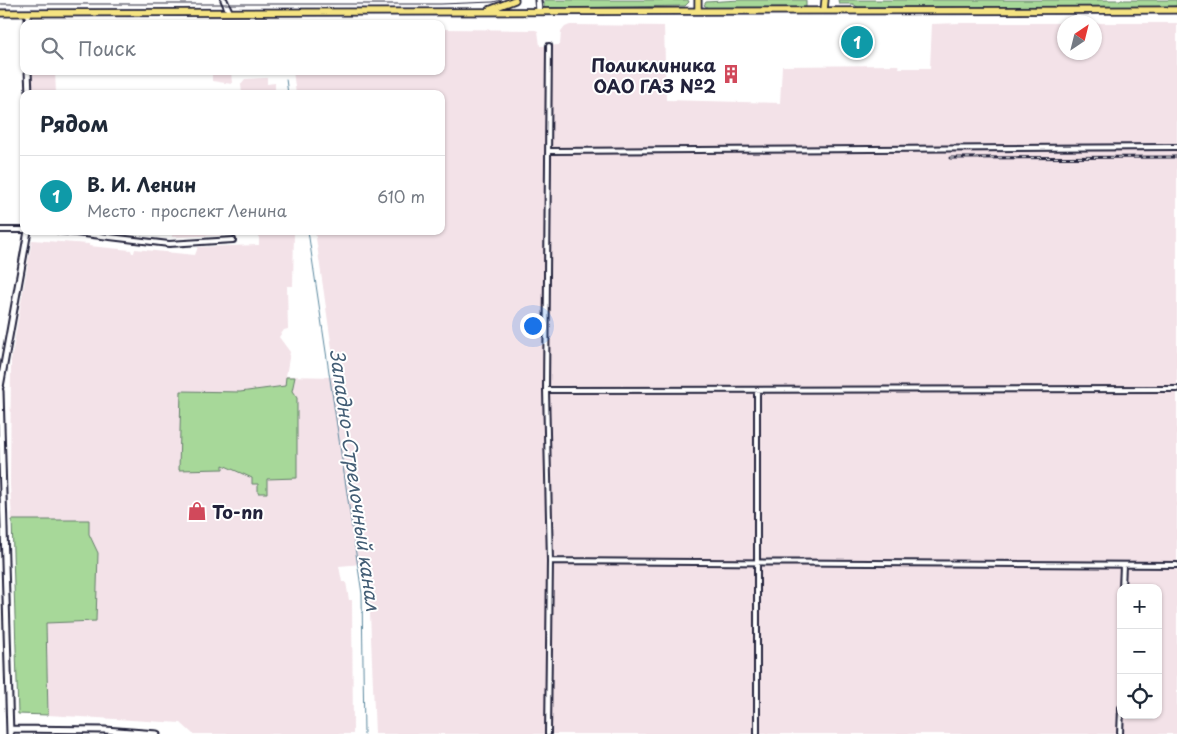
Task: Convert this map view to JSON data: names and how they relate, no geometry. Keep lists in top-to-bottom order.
{
  "water": ["Западно-Стрелочный канал"],
  "places": {
    "building": ["Поликлиника ОАО ГАЗ №2"],
    "shop": ["To-nn"]
  },
  "north": "top right",
  "page": {
    "search": "Поиск",
    "pins": "1",
    "heading": "Рядом",
    "list": [
      {
        "mark": "1",
        "name": "В. И. Ленин",
        "note": "Место · проспект Ленина",
        "value": "610 m"
      }
    ],
    "map_buttons": ["+", "−"]
  }
}
